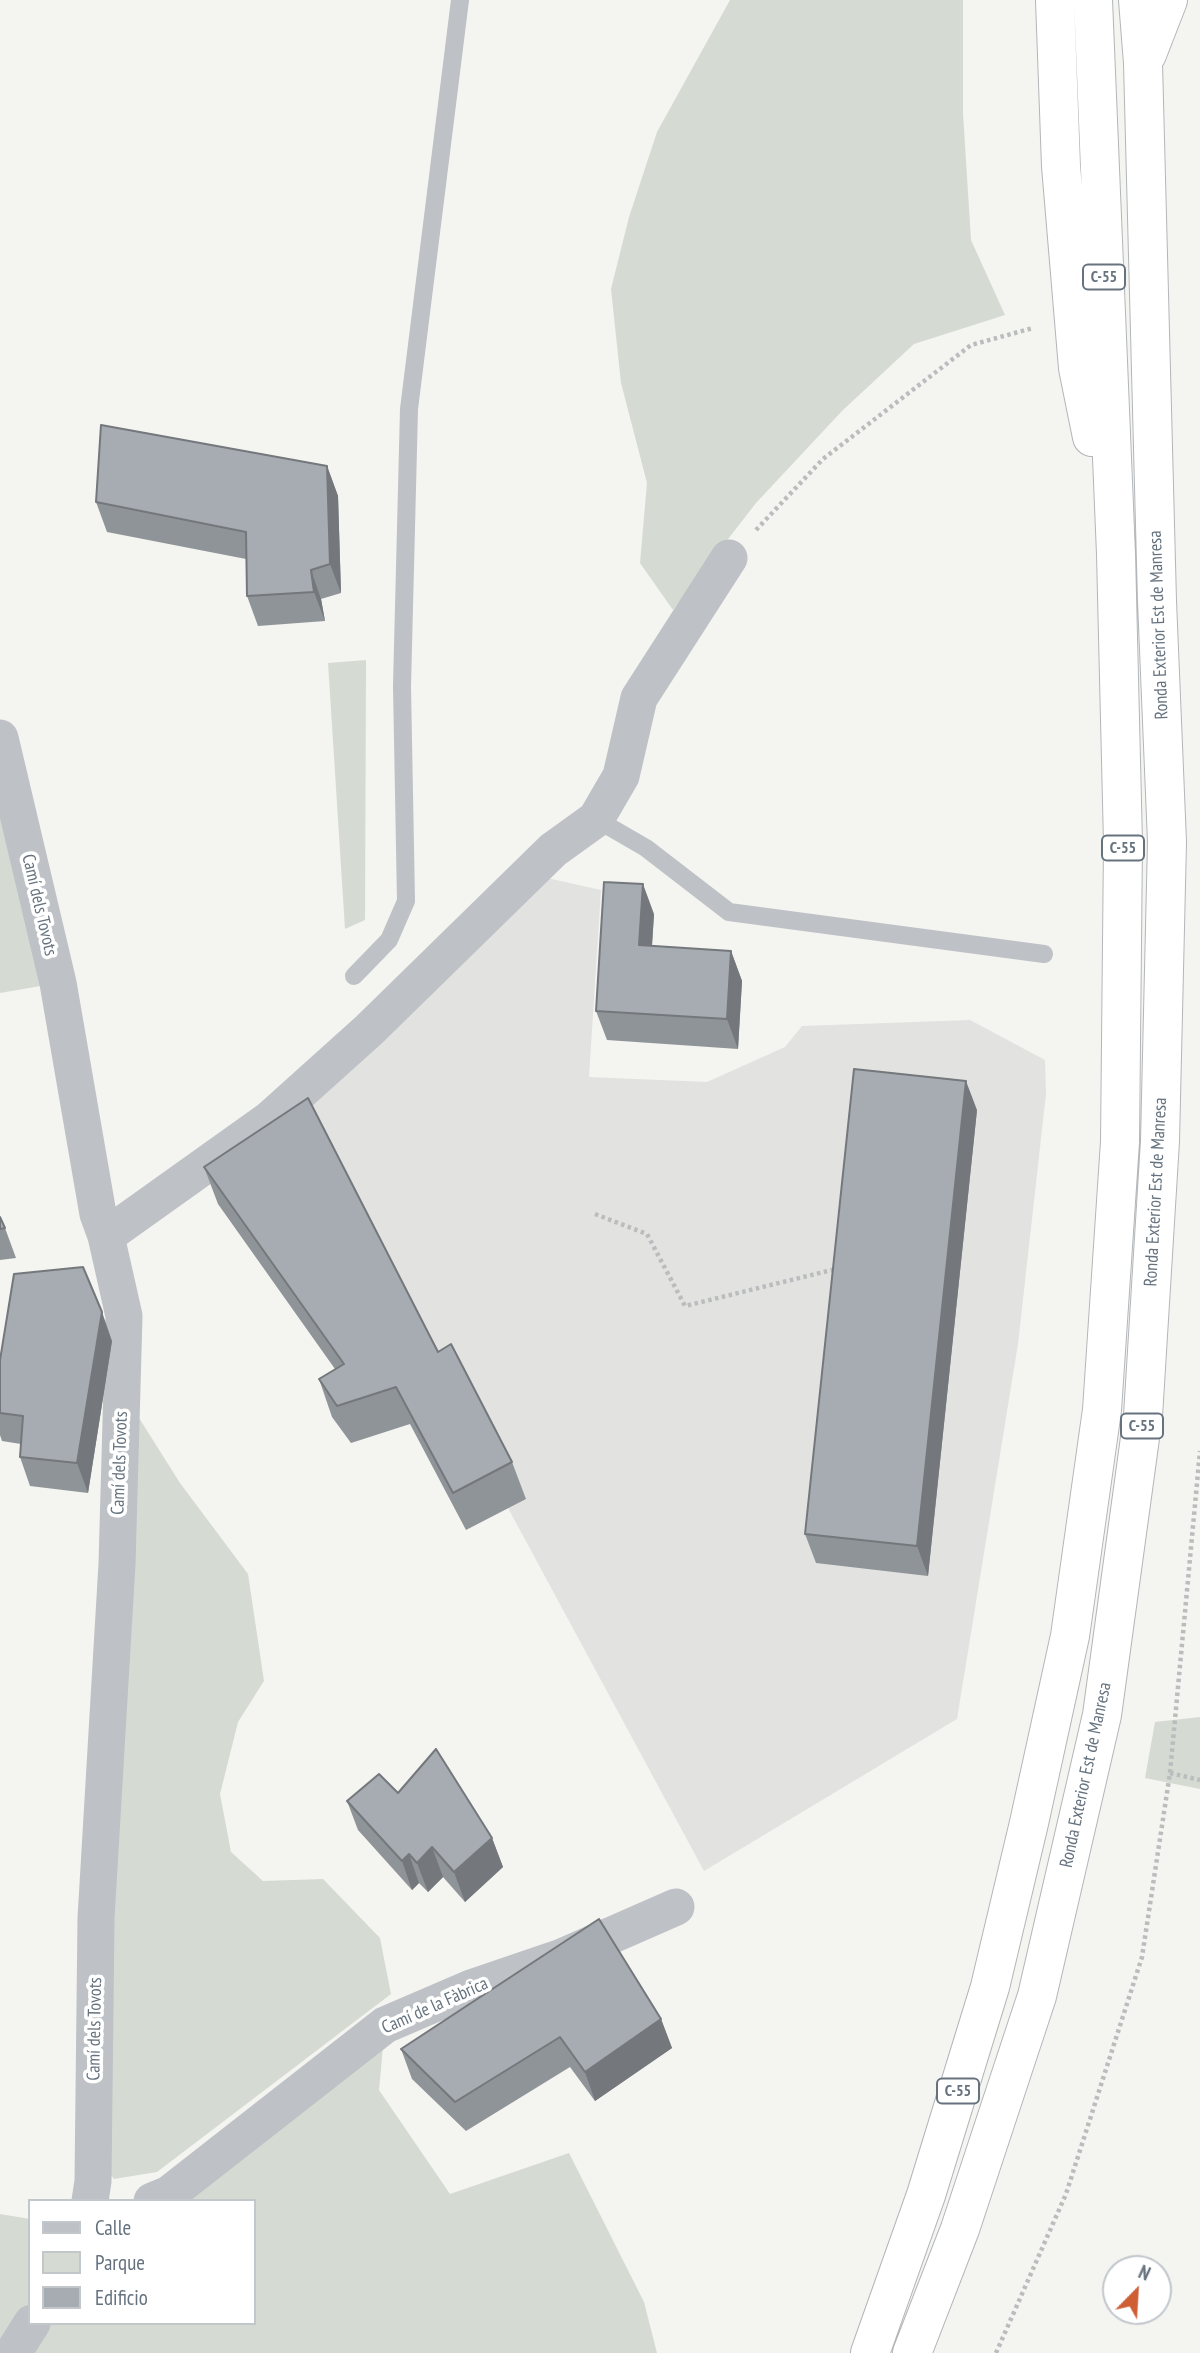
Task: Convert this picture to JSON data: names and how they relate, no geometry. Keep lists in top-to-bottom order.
{
  "streets": {
    "highway": ["C-55", "Ronda Exterior Est de Manresa"],
    "street": ["Camí dels Tovots", "Camí de la Fàbrica"]
  },
  "legend": ["Calle", "Parque", "Edificio"],
  "north": "top right"
}
